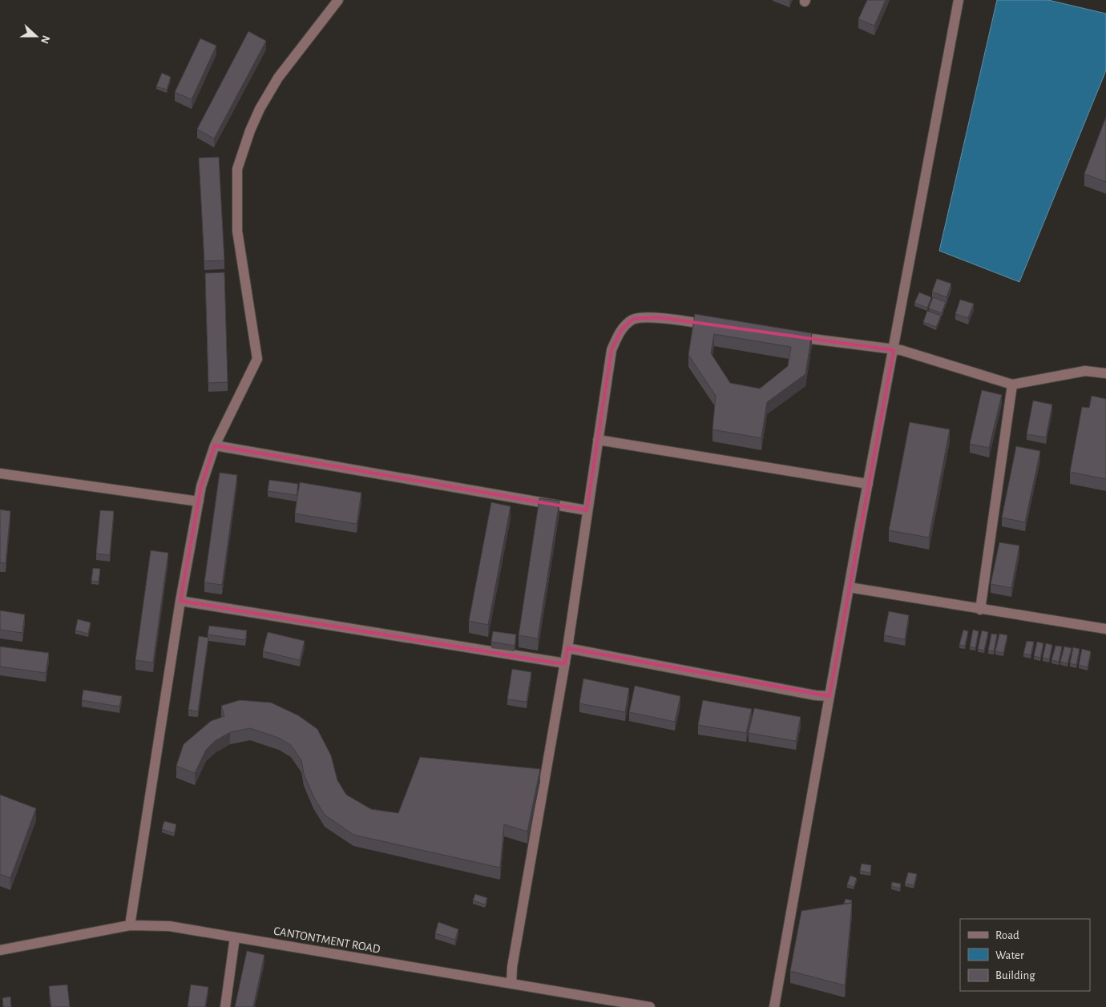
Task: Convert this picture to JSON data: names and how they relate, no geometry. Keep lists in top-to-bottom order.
{
  "streets": {
    "street": ["CANTONTMENT ROAD"]
  },
  "legend": ["Road", "Water", "Building"],
  "north": "right"
}
